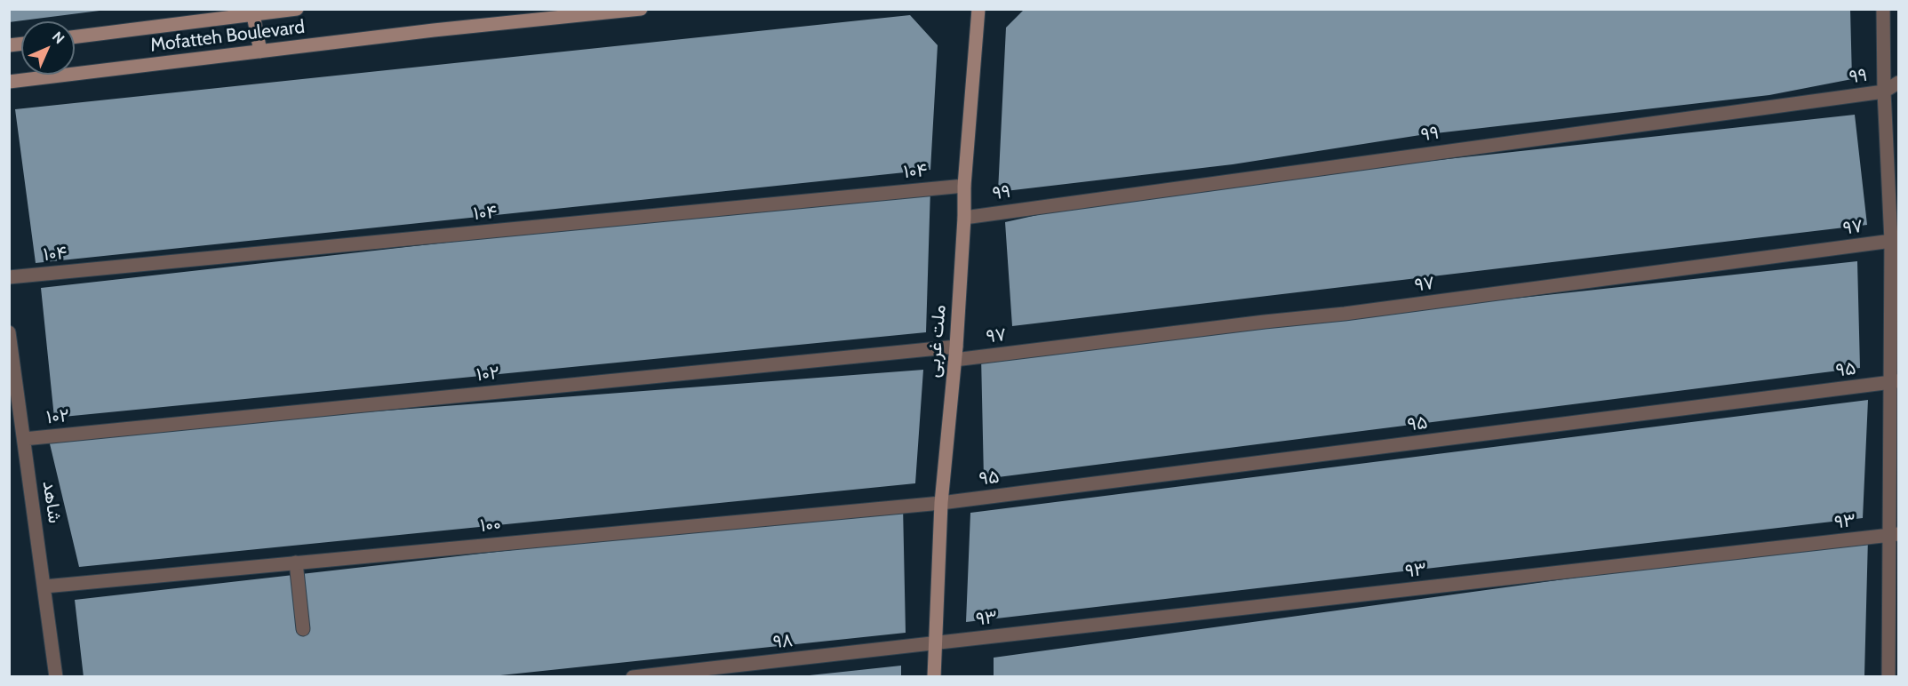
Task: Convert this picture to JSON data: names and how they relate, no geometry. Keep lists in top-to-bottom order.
{
  "streets": {
    "main road": ["Mofatteh Boulevard", "ملت غربی"],
    "street": [
      "۹۹",
      "۱۰۴",
      "۹۷",
      "۹۵",
      "۱۰۲",
      "شاهد",
      "۹۳",
      "۱۰۰",
      "۹۸"
    ]
  },
  "crossings": [
    ["۹۹", "ملت غربی"],
    ["۱۰۴", "ملت غربی"],
    ["۹۷", "ملت غربی"],
    ["۹۷", "۱۰۲"],
    ["ملت غربی", "۹۵"],
    ["ملت غربی", "۱۰۲"],
    ["ملت غربی", "۹۳"],
    ["ملت غربی", "۱۰۰"],
    ["ملت غربی", "۹۸"],
    ["۹۵", "۱۰۰"],
    ["۱۰۲", "شاهد"],
    ["شاهد", "۱۰۰"],
    ["۹۳", "۹۸"]
  ],
  "north": "top right"
}
